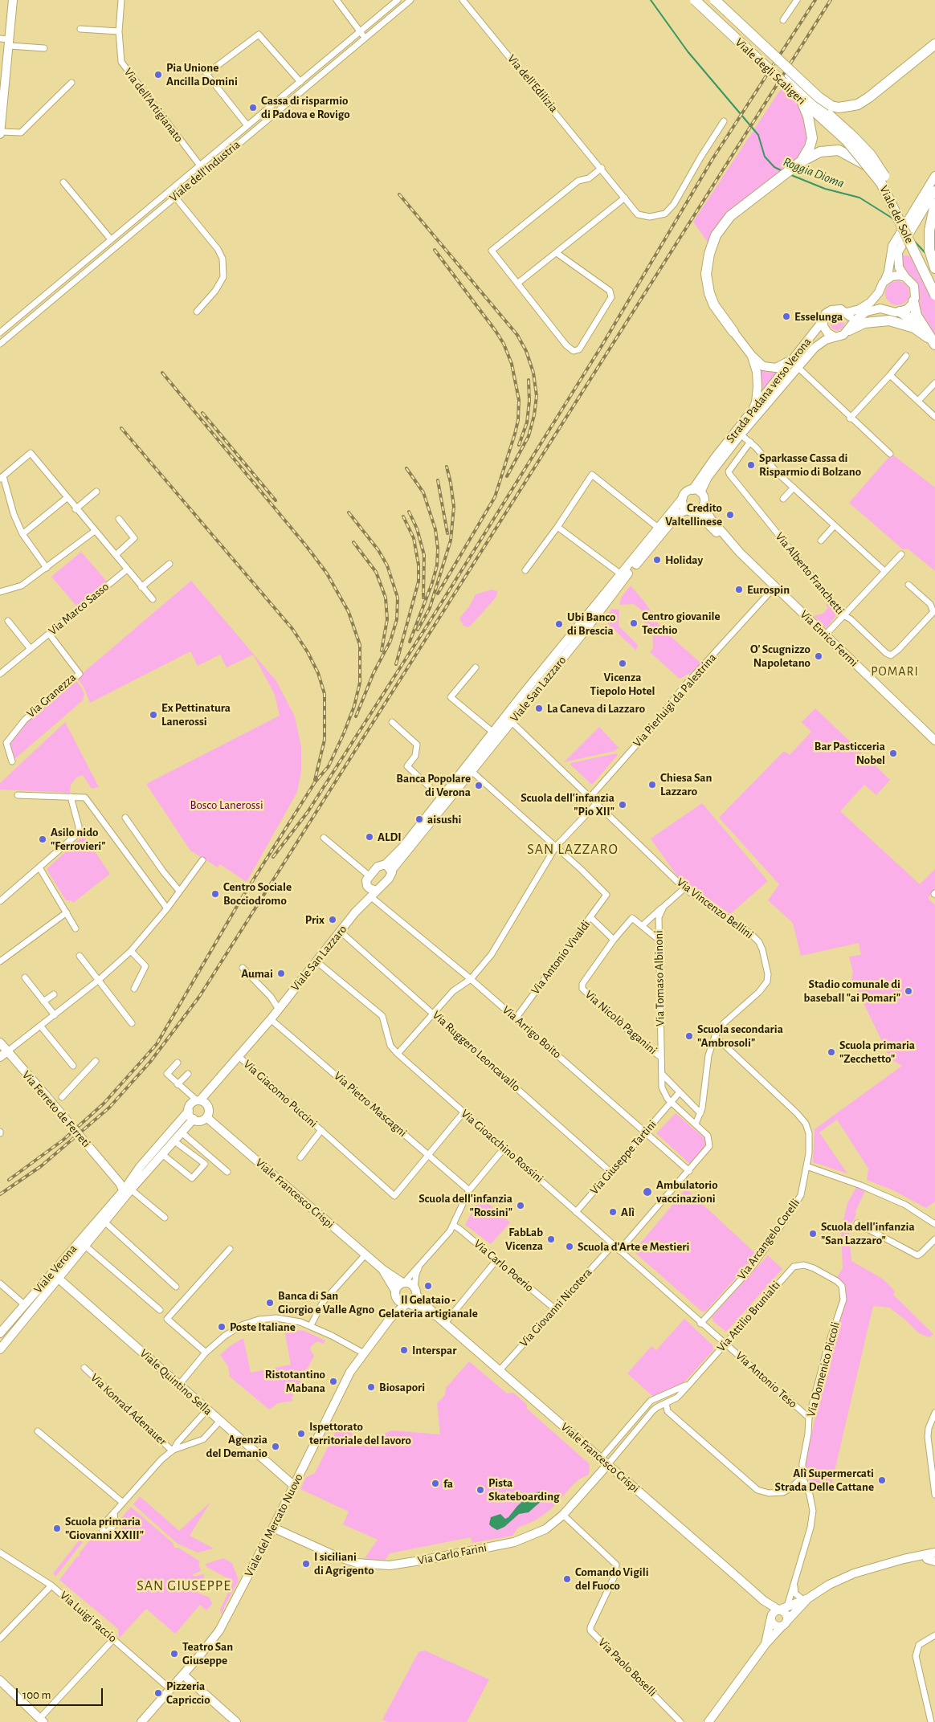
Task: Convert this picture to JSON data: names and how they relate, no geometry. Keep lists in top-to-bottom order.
{
  "streets": {
    "highway": ["Viale degli Scaligeri", "Viale del Sole"],
    "main road": [
      "Strada Padana verso Verona",
      "Via Enrico Fermi",
      "Viale San Lazzaro",
      "Via Ferreto de Ferreti",
      "Viale Francesco Crispi",
      "Viale Verona",
      "Viale Quintino Sella",
      "Viale del Mercato Nuovo",
      "Via Carlo Farini"
    ],
    "street": [
      "Via dell'Edilizia",
      "Via dell'Artigianato",
      "Viale dell'Industria",
      "Via Alberto Franchetti",
      "Via Marco Sasso",
      "Via Granezza",
      "Via Pierluigi da Palestrina",
      "Via Vincenzo Bellini",
      "Via Antonio Vivaldi",
      "Via Tomaso Albinoni",
      "Via Nicolò Paganini",
      "Via Arrigo Boito",
      "Via Ruggero Leoncavallo",
      "Via Giacomo Puccini",
      "Via Pietro Mascagni",
      "Via Gioacchino Rossini",
      "Via Giuseppe Tartini",
      "Via Arcangelo Corelli",
      "Via Carlo Poerio",
      "Via Giovanni Nicotera",
      "Via Attilio Brunialti",
      "Via Domenico Piccoli",
      "Via Antonio Teso",
      "Via Konrad Adenauer",
      "Via Luigi Faccio",
      "Via Paolo Boselli"
    ]
  },
  "crossings": [
    ["Viale degli Scaligeri", "Viale del Sole"],
    ["Via dell'Artigianato", "Viale dell'Industria"],
    ["Via Marco Sasso", "Via Granezza"],
    ["Via Enrico Fermi", "Viale San Lazzaro"],
    ["Via Enrico Fermi", "Via Pierluigi da Palestrina"],
    ["Viale San Lazzaro", "Via Vincenzo Bellini"],
    ["Viale San Lazzaro", "Via Arrigo Boito"],
    ["Viale San Lazzaro", "Via Ruggero Leoncavallo"],
    ["Viale San Lazzaro", "Via Giacomo Puccini"],
    ["Viale San Lazzaro", "Via Pietro Mascagni"],
    ["Viale San Lazzaro", "Via Gioacchino Rossini"],
    ["Viale San Lazzaro", "Viale Francesco Crispi"],
    ["Via Pierluigi da Palestrina", "Via Vincenzo Bellini"],
    ["Via Vincenzo Bellini", "Via Tomaso Albinoni"],
    ["Via Vincenzo Bellini", "Via Arcangelo Corelli"],
    ["Via Antonio Vivaldi", "Via Arrigo Boito"],
    ["Via Tomaso Albinoni", "Via Nicolò Paganini"],
    ["Via Tomaso Albinoni", "Via Arrigo Boito"],
    ["Via Tomaso Albinoni", "Via Gioacchino Rossini"],
    ["Via Tomaso Albinoni", "Via Giuseppe Tartini"],
    ["Via Arrigo Boito", "Via Giuseppe Tartini"],
    ["Via Ruggero Leoncavallo", "Via Giuseppe Tartini"],
    ["Via Giacomo Puccini", "Via Pietro Mascagni"],
    ["Via Ferreto de Ferreti", "Viale Verona"],
    ["Via Gioacchino Rossini", "Via Giuseppe Tartini"],
    ["Via Gioacchino Rossini", "Via Arcangelo Corelli"],
    ["Via Gioacchino Rossini", "Via Giovanni Nicotera"],
    ["Via Gioacchino Rossini", "Via Antonio Teso"],
    ["Viale Francesco Crispi", "Via Giovanni Nicotera"],
    ["Viale Francesco Crispi", "Via Attilio Brunialti"],
    ["Viale Francesco Crispi", "Viale del Mercato Nuovo"],
    ["Viale Francesco Crispi", "Via Carlo Farini"],
    ["Via Arcangelo Corelli", "Via Antonio Teso"],
    ["Via Carlo Poerio", "Via Giovanni Nicotera"],
    ["Viale Verona", "Viale Quintino Sella"],
    ["Via Attilio Brunialti", "Via Domenico Piccoli"],
    ["Via Attilio Brunialti", "Via Antonio Teso"],
    ["Via Attilio Brunialti", "Via Carlo Farini"],
    ["Via Domenico Piccoli", "Via Antonio Teso"],
    ["Viale Quintino Sella", "Via Konrad Adenauer"],
    ["Viale Quintino Sella", "Viale del Mercato Nuovo"],
    ["Viale del Mercato Nuovo", "Via Carlo Farini"],
    ["Viale del Mercato Nuovo", "Via Luigi Faccio"],
    ["Via Carlo Farini", "Via Paolo Boselli"]
  ],
  "districts": ["POMARI", "SAN LAZZARO", "SAN GIUSEPPE"],
  "water": ["Roggia Dioma"],
  "parks": ["Bosco Lanerossi"],
  "places": [
    "Pia Unione Ancilla Domini",
    "Cassa di risparmio di Padova e Rovigo",
    "Esselunga",
    "Sparkasse Cassa di Risparmio di Bolzano",
    "Credito Valtellinese",
    "Holiday",
    "Eurospin",
    "Centro giovanile Tecchio",
    "Ubi Banco di Brescia",
    "O' Scugnizzo Napoletano",
    "Vicenza Tiepolo Hotel",
    "La Caneva di Lazzaro",
    "Ex Pettinatura Lanerossi",
    "Bar Pasticceria Nobel",
    "Chiesa San Lazzaro",
    "Banca Popolare di Verona",
    "Scuola dell'infanzia \"Pio XII\"",
    "aisushi",
    "ALDI",
    "Asilo nido \"Ferrovieri\"",
    "Centro Sociale Bocciodromo",
    "Prix",
    "Aumai",
    "Stadio comunale di baseball \"ai Pomari\"",
    "Scuola secondaria \"Ambrosoli\"",
    "Scuola primaria \"Zecchetto\"",
    "Ambulatorio vaccinazioni",
    "Scuola dell'infanzia \"Rossini\"",
    "Alì",
    "Scuola dell'infanzia \"San Lazzaro\"",
    "FabLab Vicenza",
    "Scuola d'Arte e Mestieri",
    "Il Gelataio - Gelateria artigianale",
    "Banca di San Giorgio e Valle Agno",
    "Poste Italiane",
    "Interspar",
    "Ristotantino Mabana",
    "Biosapori",
    "Ispettorato territoriale del lavoro",
    "Agenzia del Demanio",
    "Alì Supermercati Strada Delle Cattane",
    "fa",
    "Pista Skateboarding",
    "Scuola primaria \"Giovanni XXIII\"",
    "I siciliani di Agrigento",
    "Comando Vigili del Fuoco",
    "Teatro San Giuseppe",
    "Pizzeria Capriccio"
  ],
  "scale_bar": "100 m"
}
